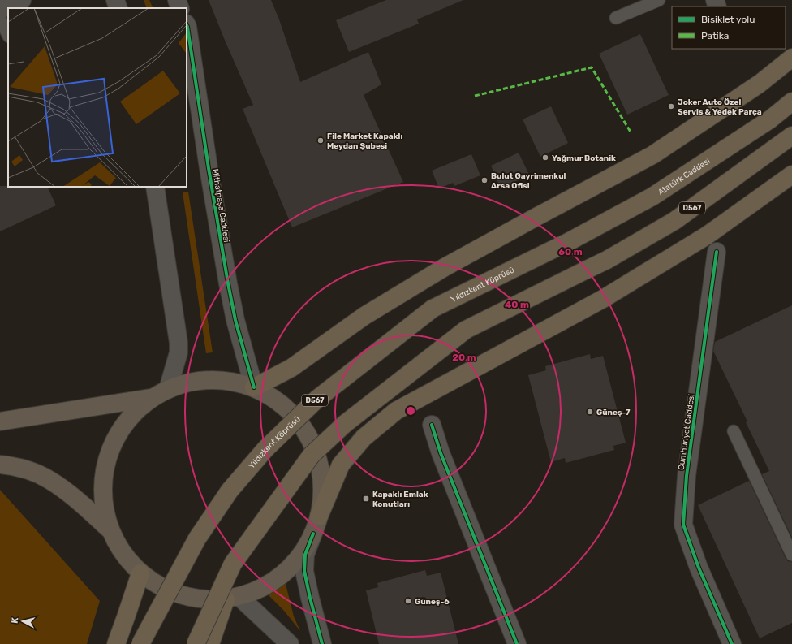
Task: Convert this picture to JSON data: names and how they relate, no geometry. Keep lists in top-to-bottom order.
{
  "streets": {
    "highway": ["Atatürk Caddesi", "D567", "Yıldızkent Köprüsü"],
    "street": ["Mithatpaşa Caddesi", "Cumhuriyet Caddesi"]
  },
  "crossings": [
    ["Atatürk Caddesi", "Yıldızkent Köprüsü"]
  ],
  "places": {
    "other": [
      "Joker Auto Özel Servis & Yedek Parça",
      "File Market Kapaklı Meydan Şubesi",
      "Yağmur Botanik",
      "Bulut Gayrimenkul Arsa Ofisi",
      "Güneş-7",
      "Güneş-6"
    ],
    "transit": ["Kapaklı Emlak Konutları"]
  },
  "legend": ["Bisiklet yolu", "Patika"],
  "north": "left",
  "rings": ["60 m", "40 m", "20 m"]
}
